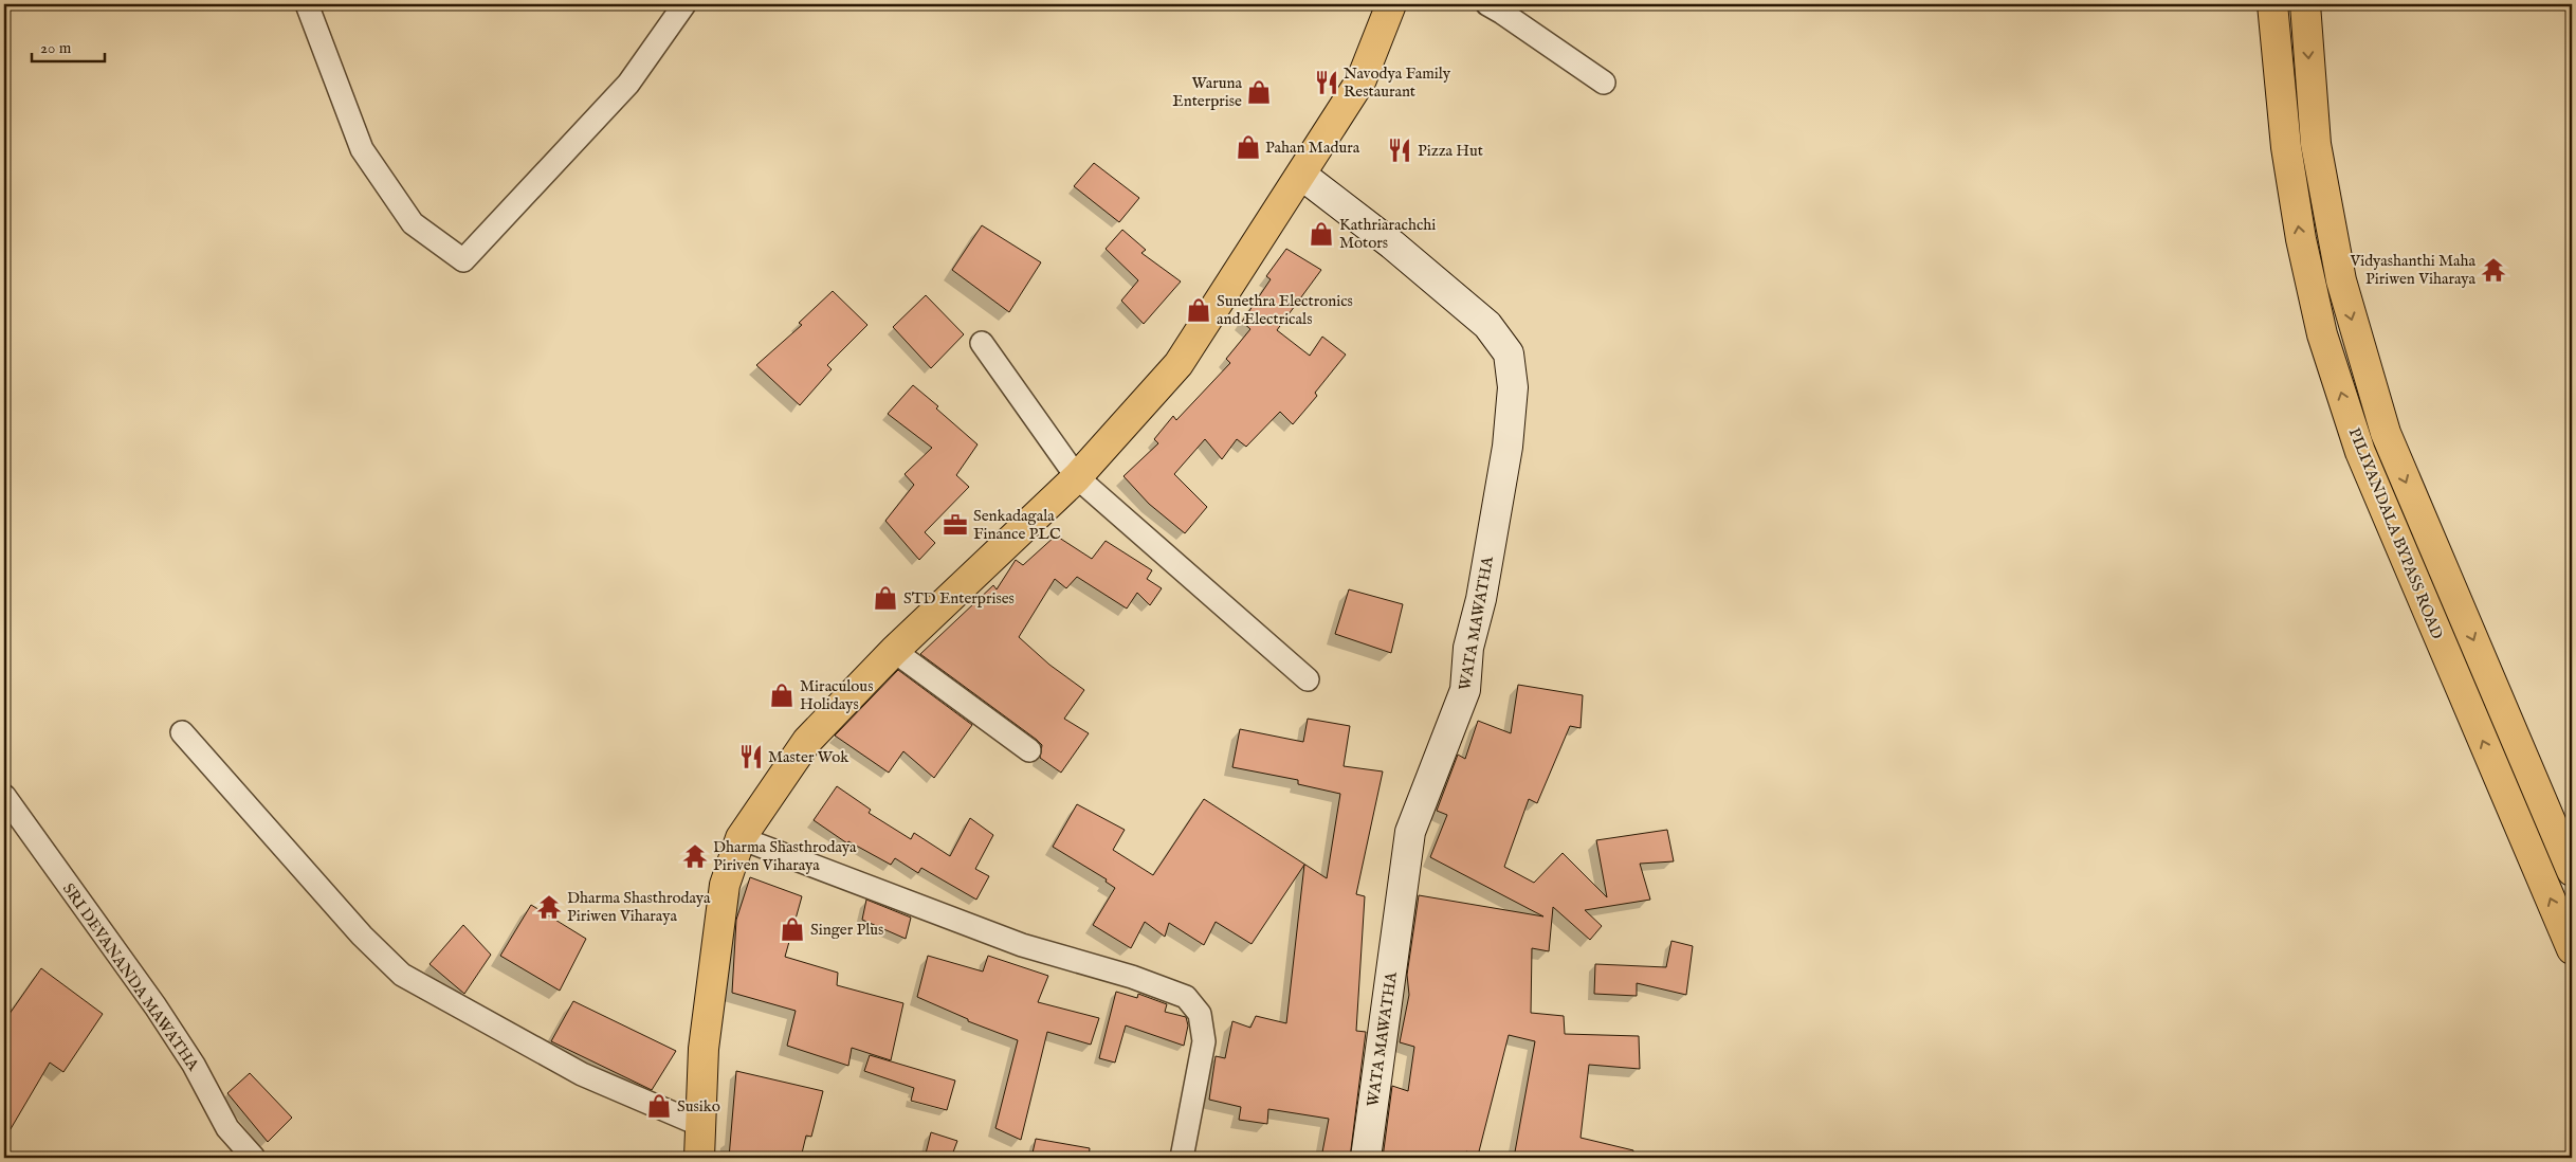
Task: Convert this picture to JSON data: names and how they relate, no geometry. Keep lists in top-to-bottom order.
{
  "streets": {
    "main road": ["PILIYANDALA BYPASS ROAD"],
    "street": ["WATA MAWATHA", "SRI DEVANANDA MAWATHA"]
  },
  "places": {
    "restaurant": ["Navodya Family Restaurant", "Pizza Hut", "Master Wok"],
    "shop": [
      "Waruna Enterprise",
      "Pahan Madura",
      "Kathriarachchi Motors",
      "Sunethra Electronics and Electricals",
      "STD Enterprises",
      "Miraculous Holidays",
      "Singer Plus",
      "Susiko"
    ],
    "temple": ["Vidyashanthi Maha Piriwen Viharaya", "Dharma Shasthrodaya Piriven Viharaya", "Dharma Shasthrodaya Piriwen Viharaya"],
    "office": ["Senkadagala Finance PLC"]
  },
  "scale_bar": "20 m"
}
